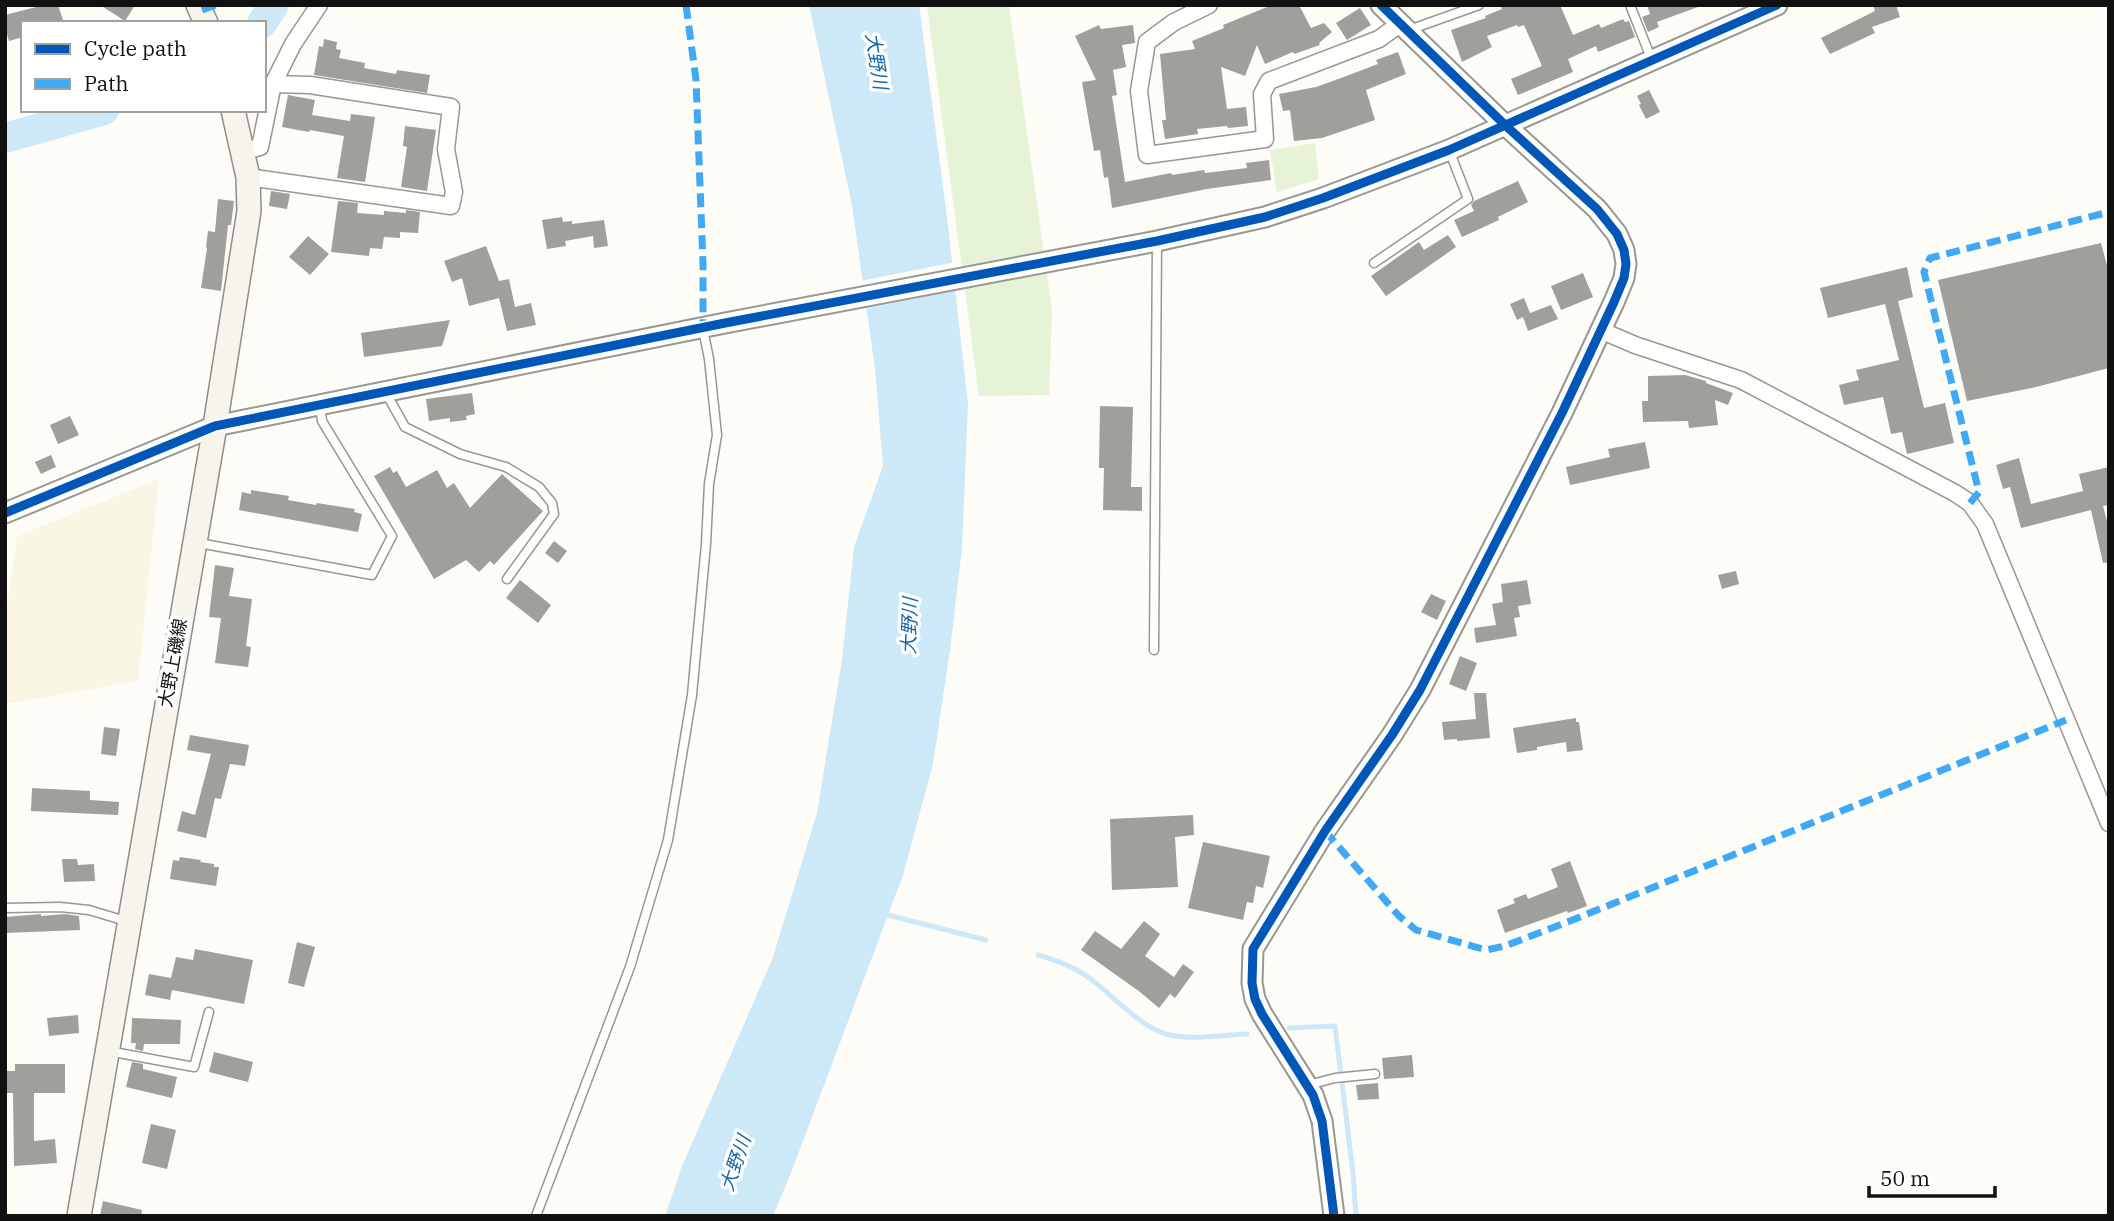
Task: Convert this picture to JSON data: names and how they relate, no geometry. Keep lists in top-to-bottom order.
{
  "streets": {
    "main road": ["大野上磯線"]
  },
  "water": ["大野川"],
  "legend": ["Cycle path", "Path"],
  "scale_bar": "50 m"
}
